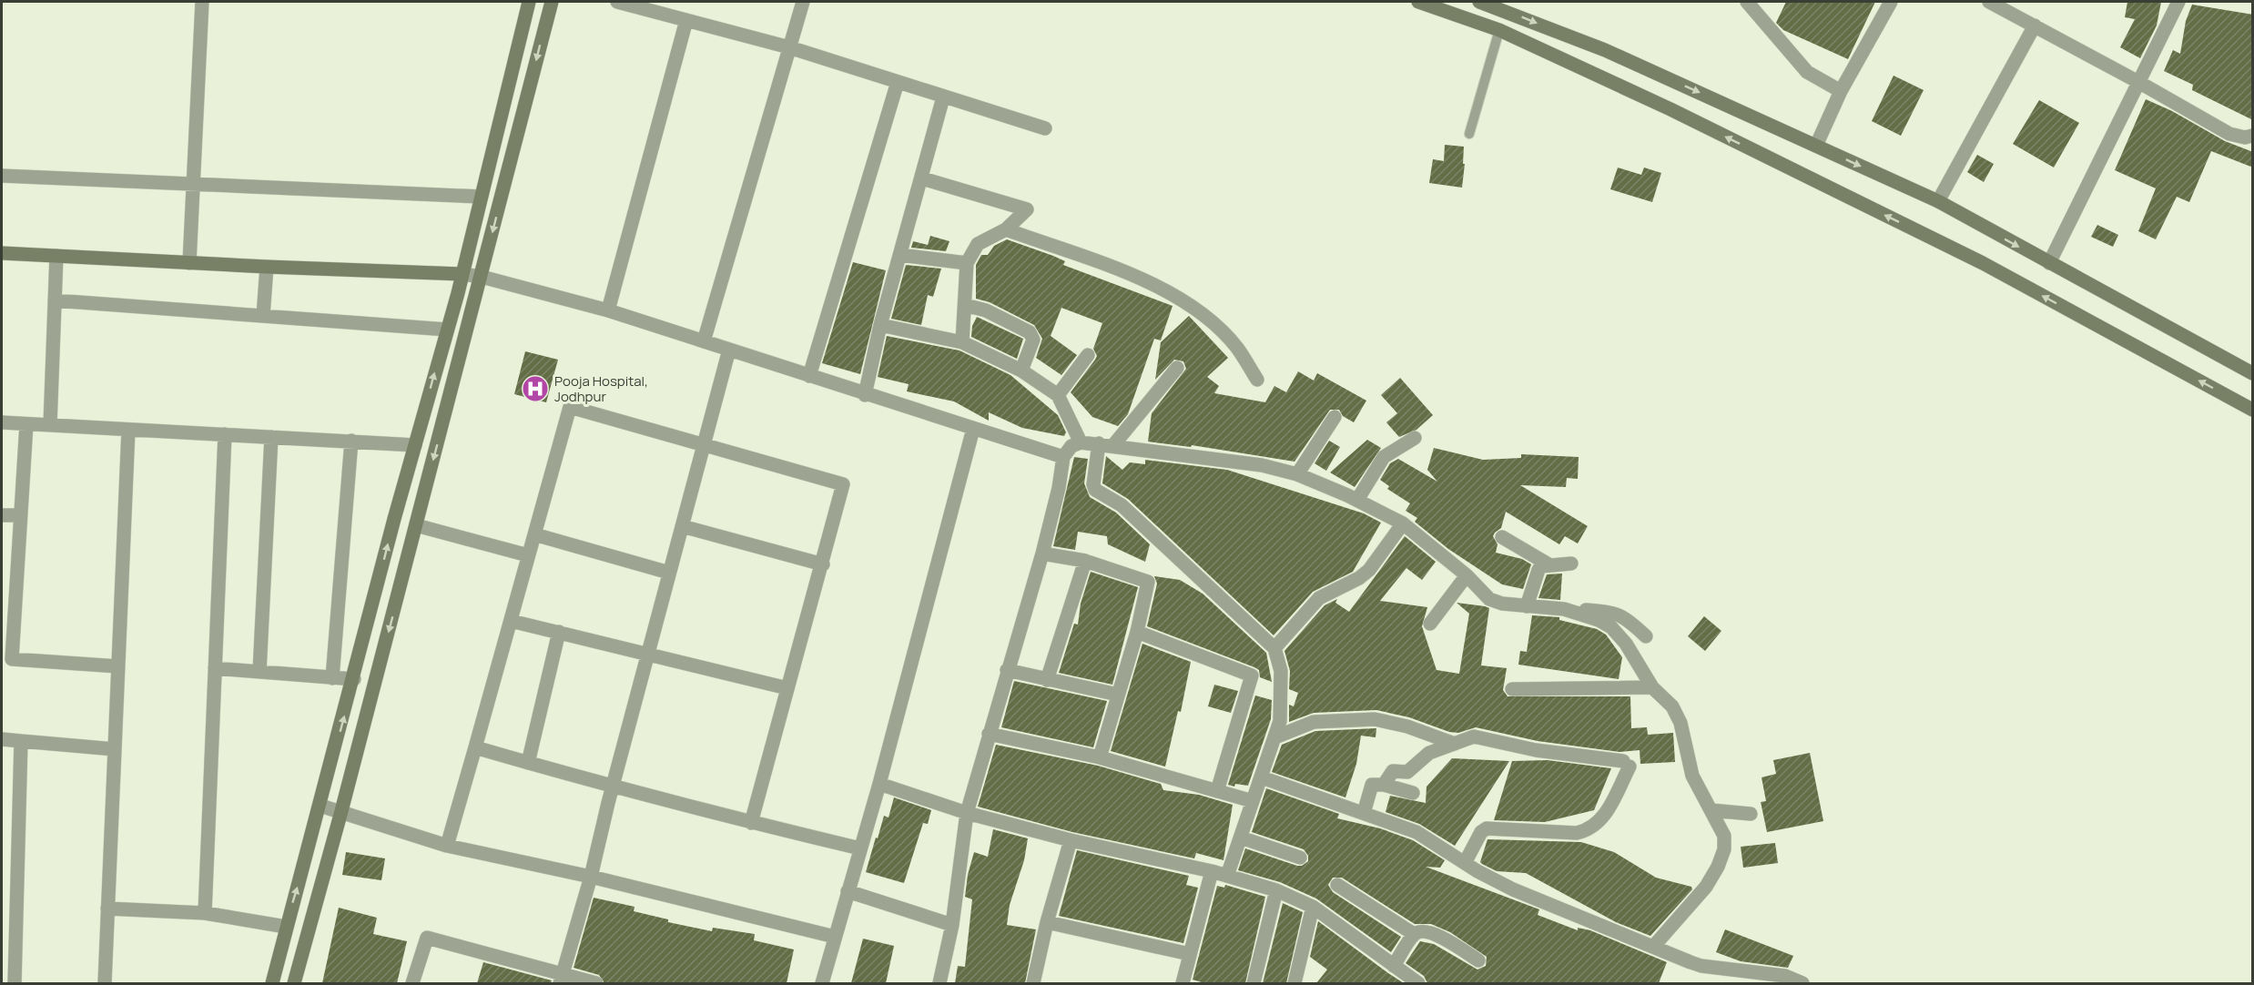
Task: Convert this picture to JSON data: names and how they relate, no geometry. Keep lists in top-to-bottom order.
{
  "places": {
    "hospital": ["Pooja Hospital, Jodhpur"]
  }
}
